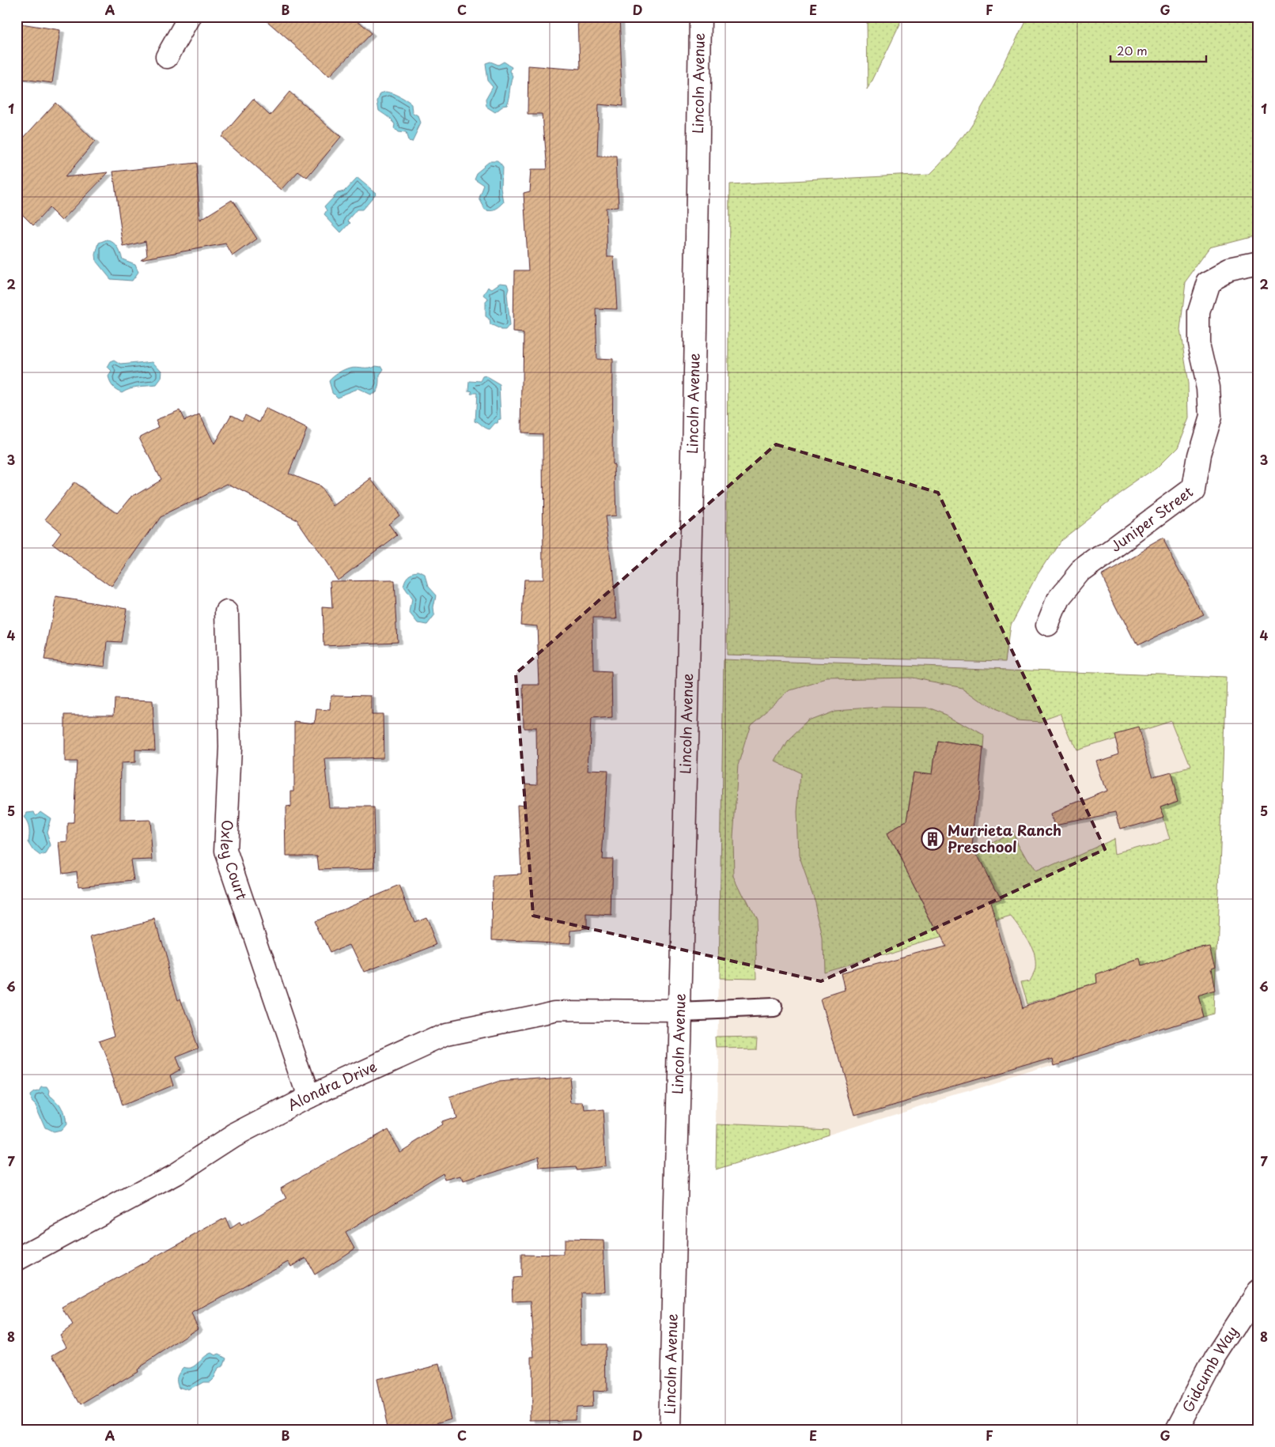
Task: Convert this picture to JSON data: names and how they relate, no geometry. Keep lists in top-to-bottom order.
{
  "streets": {
    "street": [
      "Lincoln Avenue",
      "Juniper Street",
      "Oxley Court",
      "Alondra Drive",
      "Gidcumb Way"
    ]
  },
  "crossings": [
    ["Lincoln Avenue", "Alondra Drive"],
    ["Oxley Court", "Alondra Drive"]
  ],
  "places": {
    "building": ["Murrieta Ranch Preschool"]
  },
  "scale_bar": "20 m",
  "grid": {
    "columns": [
      "A",
      "B",
      "C",
      "D",
      "E",
      "F",
      "G"
    ],
    "rows": [
      "1",
      "2",
      "3",
      "4",
      "5",
      "6",
      "7",
      "8"
    ]
  }
}
